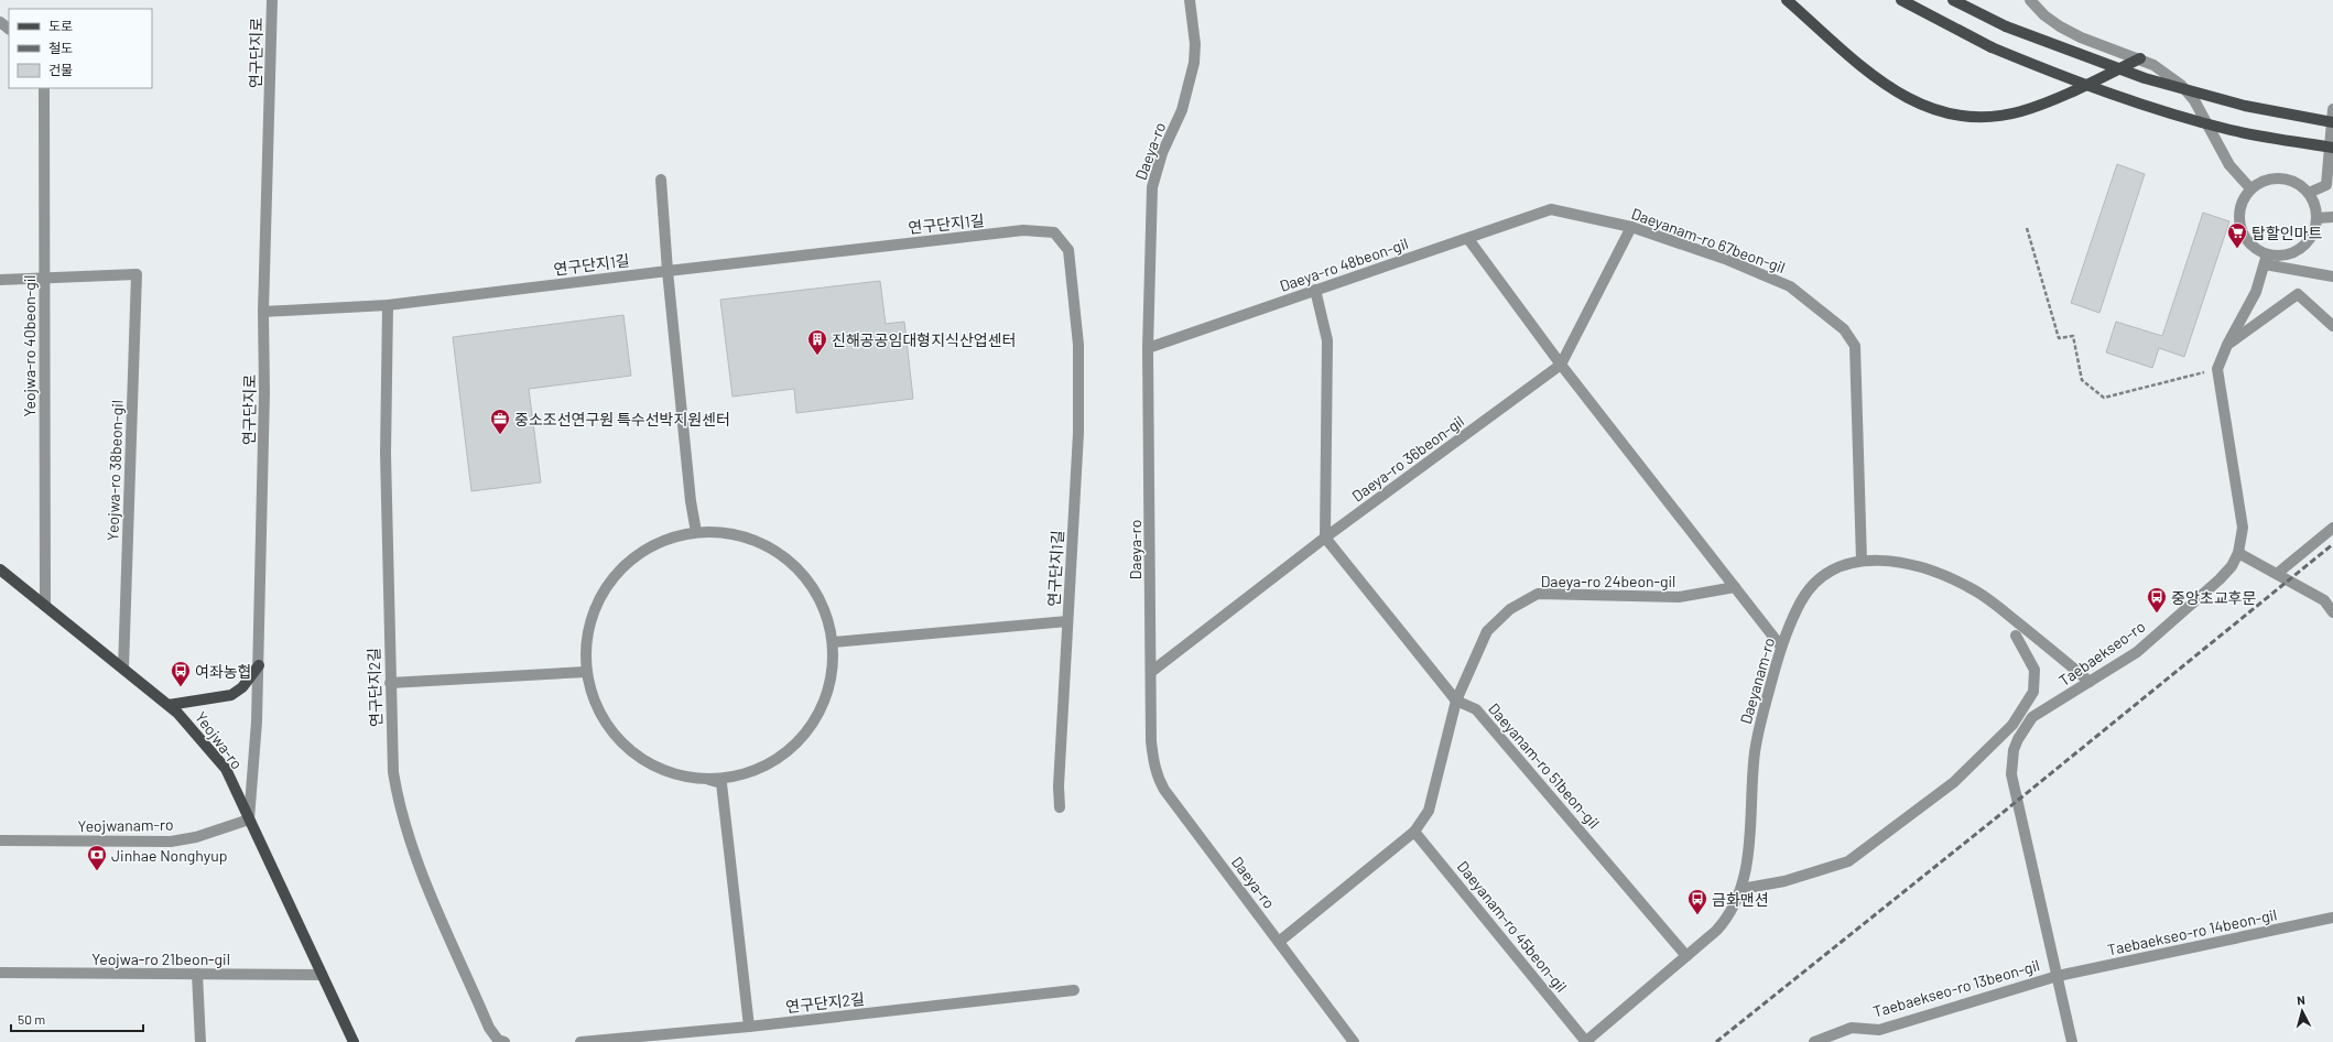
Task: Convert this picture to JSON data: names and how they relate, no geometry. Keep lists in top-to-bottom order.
{
  "streets": {
    "main road": ["Yeojwa-ro"],
    "street": [
      "연구단지로",
      "Daeya-ro",
      "연구단지1길",
      "Daeyanam-ro 67beon-gil",
      "Daeya-ro 48beon-gil",
      "Yeojwa-ro 40beon-gil",
      "Daeya-ro 36beon-gil",
      "Yeojwa-ro 38beon-gil",
      "Daeya-ro 24beon-gil",
      "Taebaekseo-ro",
      "Daeyanam-ro",
      "연구단지2길",
      "Daeyanam-ro 51beon-gil",
      "Yeojwanam-ro",
      "Daeyanam-ro 45beon-gil",
      "Taebaekseo-ro 14beon-gil",
      "Yeojwa-ro 21beon-gil",
      "Taebaekseo-ro 13beon-gil"
    ]
  },
  "crossings": [
    ["연구단지로", "연구단지1길"],
    ["연구단지로", "Yeojwa-ro"],
    ["연구단지로", "Yeojwanam-ro"],
    ["Daeya-ro", "Daeya-ro 48beon-gil"],
    ["Daeya-ro", "Daeya-ro 36beon-gil"],
    ["Daeya-ro", "Daeya-ro 24beon-gil"],
    ["연구단지1길", "연구단지2길"],
    ["Daeyanam-ro 67beon-gil", "Daeya-ro 48beon-gil"],
    ["Daeyanam-ro 67beon-gil", "Daeya-ro 36beon-gil"],
    ["Daeyanam-ro 67beon-gil", "Daeyanam-ro"],
    ["Yeojwa-ro 40beon-gil", "Yeojwa-ro 38beon-gil"],
    ["Yeojwa-ro 40beon-gil", "Yeojwa-ro"],
    ["Daeya-ro 36beon-gil", "Daeyanam-ro 51beon-gil"],
    ["Yeojwa-ro 38beon-gil", "Yeojwa-ro"],
    ["Daeya-ro 24beon-gil", "Daeyanam-ro 51beon-gil"],
    ["Daeya-ro 24beon-gil", "Daeyanam-ro 45beon-gil"],
    ["Taebaekseo-ro", "Daeyanam-ro"],
    ["Taebaekseo-ro", "Taebaekseo-ro 14beon-gil"],
    ["Taebaekseo-ro", "Taebaekseo-ro 13beon-gil"],
    ["Daeyanam-ro", "Daeyanam-ro 51beon-gil"],
    ["Daeyanam-ro", "Daeyanam-ro 45beon-gil"],
    ["Yeojwa-ro", "Yeojwanam-ro"],
    ["Yeojwa-ro", "Yeojwa-ro 21beon-gil"],
    ["Taebaekseo-ro 14beon-gil", "Taebaekseo-ro 13beon-gil"]
  ],
  "places": {
    "supermarket": ["탑할인마트"],
    "building": ["진해공공임대형지식산업센터"],
    "office": ["중소조선연구원 특수선박지원센터"],
    "bus stop": ["중앙초교후문", "여좌농협", "금화맨션"],
    "bank": ["Jinhae Nonghyup"]
  },
  "legend": ["도로", "철도", "건물"],
  "scale_bar": "50 m",
  "north": "top"
}
